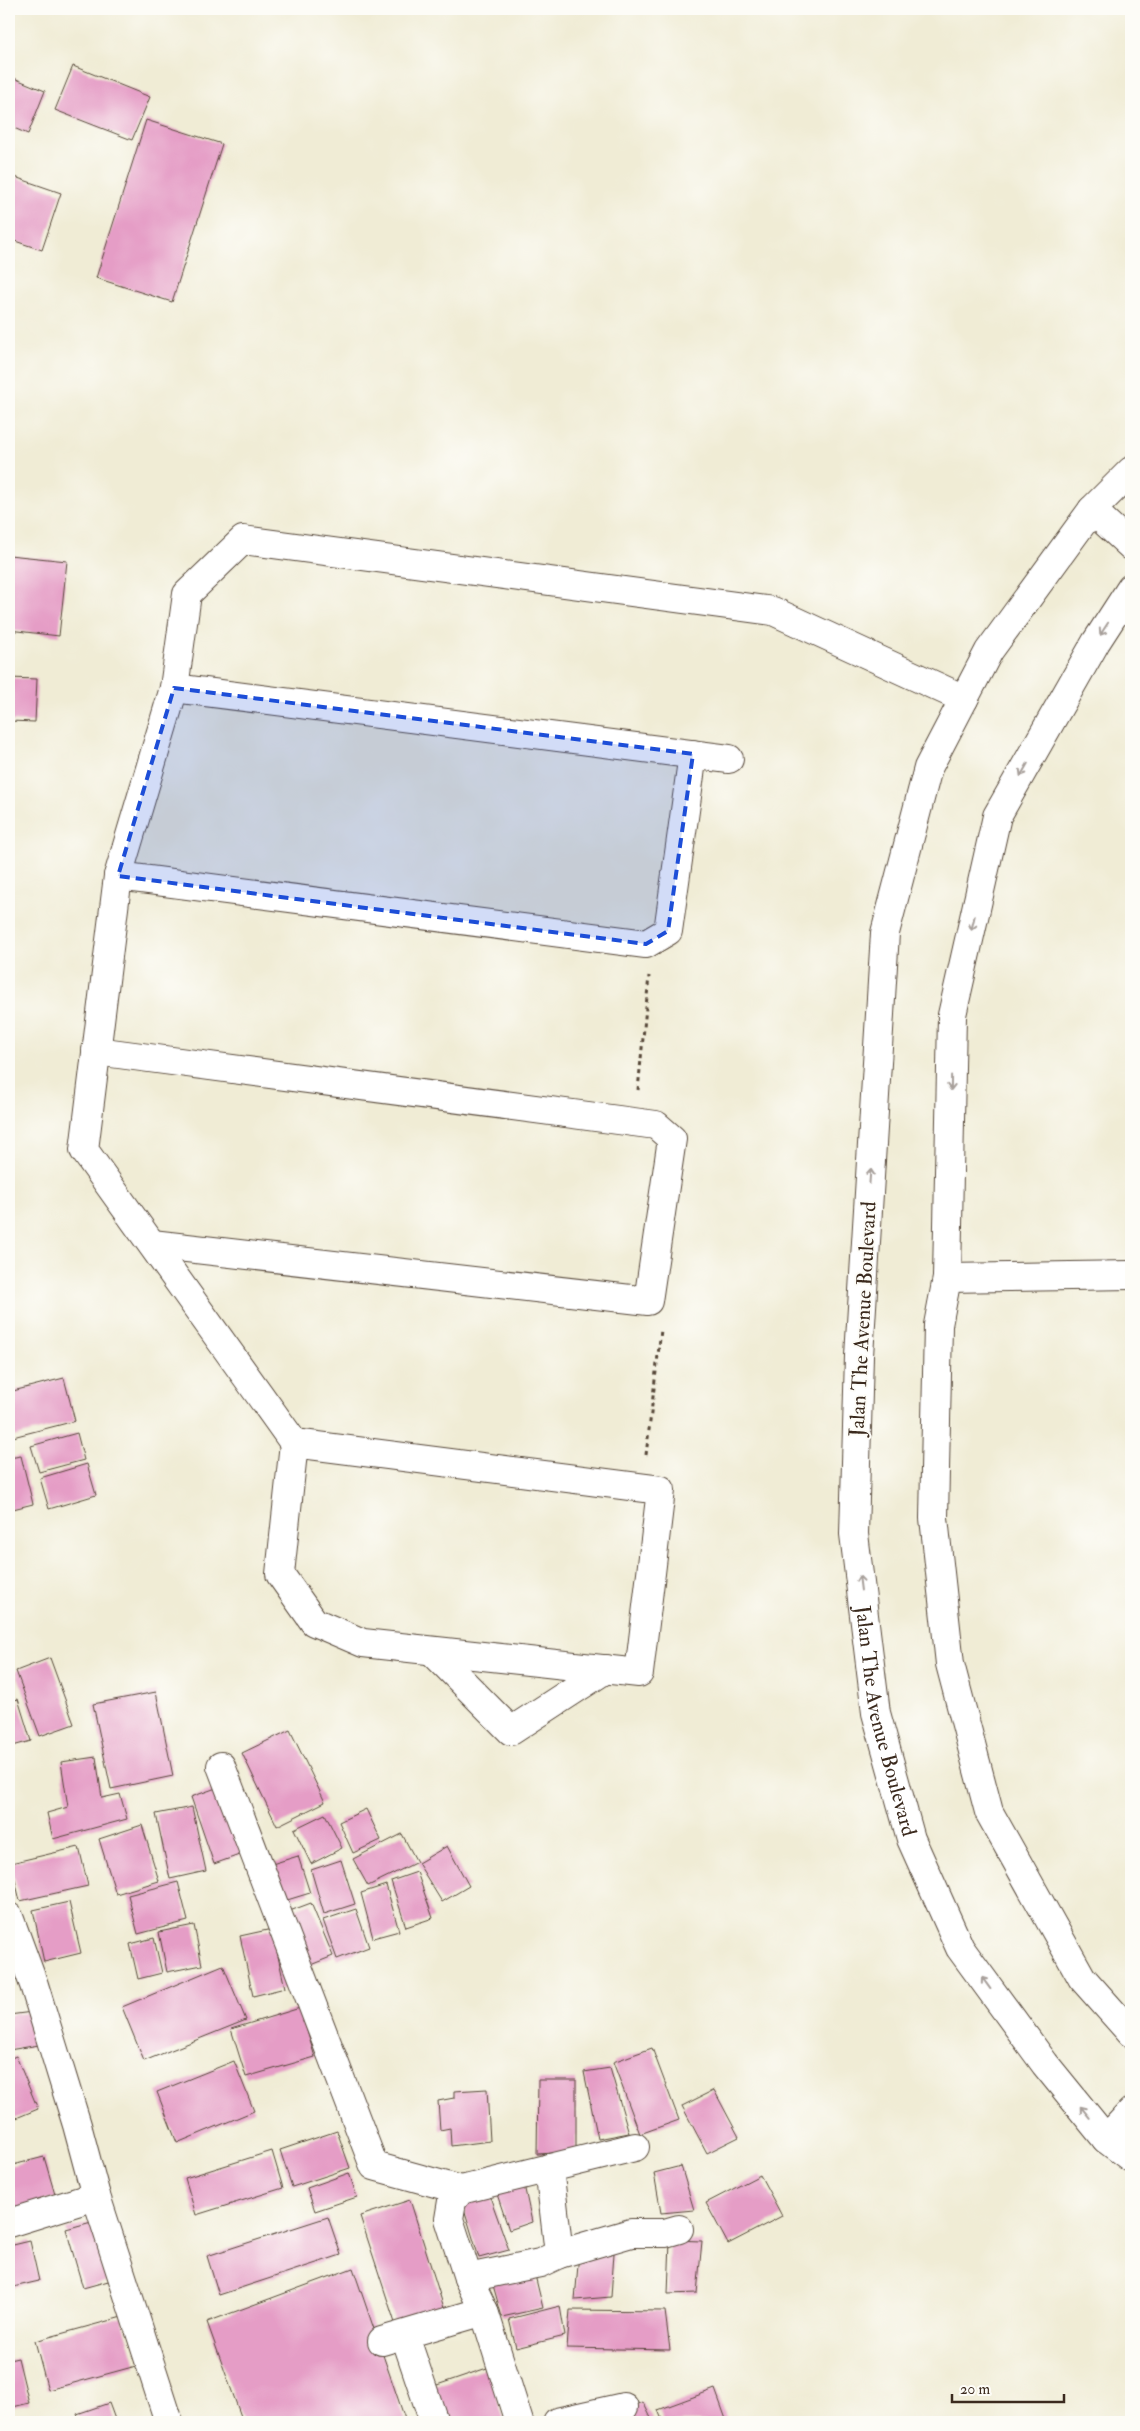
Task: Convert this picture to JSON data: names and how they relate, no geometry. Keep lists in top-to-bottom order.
{
  "streets": {
    "street": ["Jalan The Avenue Boulevard"]
  },
  "scale_bar": "20 m"
}
